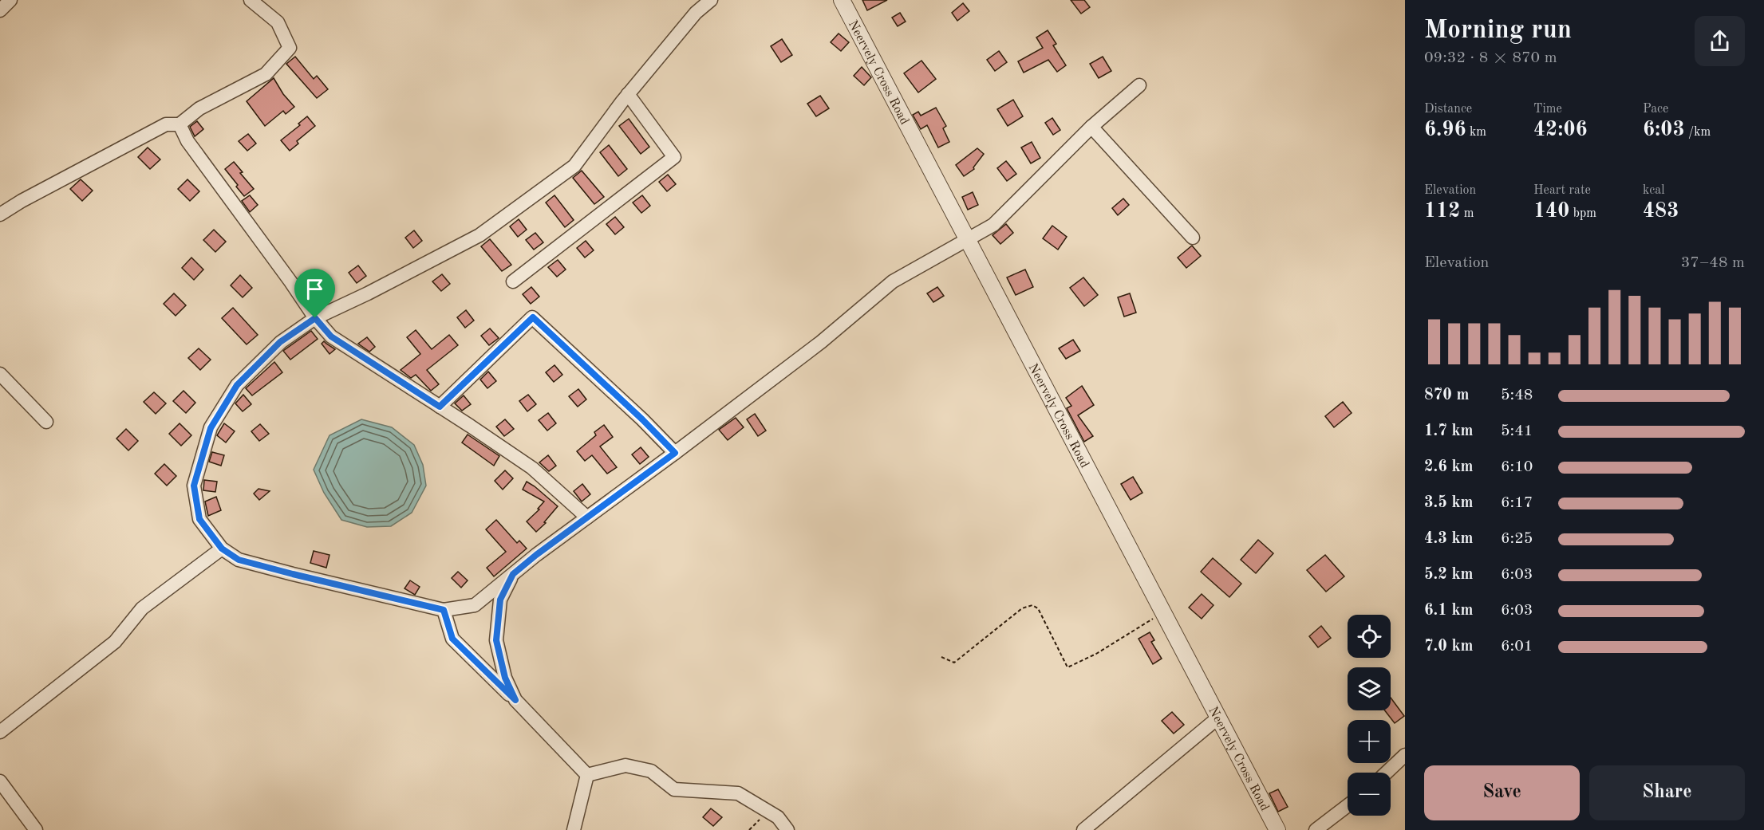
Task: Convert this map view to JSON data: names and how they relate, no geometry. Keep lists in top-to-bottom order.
{
  "streets": {
    "street": ["Neervely Cross Road"]
  },
  "page": {
    "heading": ["Morning run", "09:32 · 8 × 870 m"],
    "stats": [
      ["Distance", "6.96 km"],
      ["Time", "42:06"],
      ["Pace", "6:03 /km"],
      ["Elevation", "112 m"],
      ["Heart rate", "140 bpm"],
      ["kcal", "483"]
    ],
    "chart": ["Elevation", "37–48 m"],
    "list": [
      {
        "name": "870 m",
        "note": "5:48"
      },
      {
        "name": "1.7 km",
        "note": "5:41"
      },
      {
        "name": "2.6 km",
        "note": "6:10"
      },
      {
        "name": "3.5 km",
        "note": "6:17"
      },
      {
        "name": "4.3 km",
        "note": "6:25"
      },
      {
        "name": "5.2 km",
        "note": "6:03"
      },
      {
        "name": "6.1 km",
        "note": "6:03"
      },
      {
        "name": "7.0 km",
        "note": "6:01"
      }
    ],
    "map_buttons": ["+", "−"],
    "buttons": ["Save", "Share"]
  }
}
